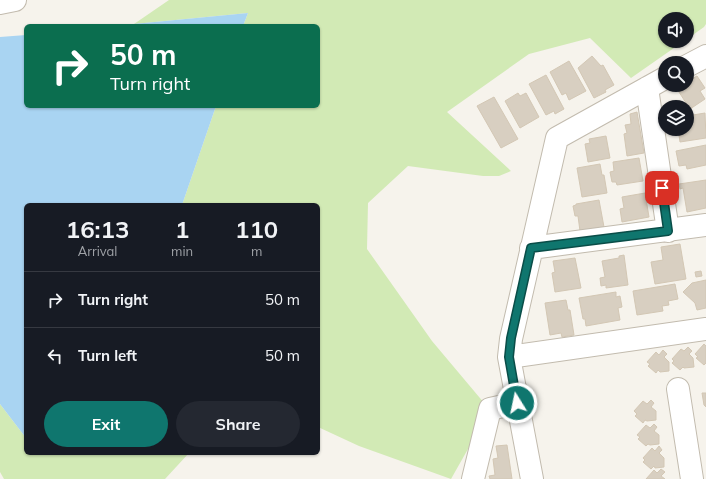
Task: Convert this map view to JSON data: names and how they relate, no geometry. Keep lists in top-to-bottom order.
{
  "page": {
    "turn": ["50 m", "Turn right"],
    "eta": [
      "16:13",
      "Arrival",
      "1",
      "min",
      "110",
      "m"
    ],
    "list": [
      {
        "name": "Turn right",
        "value": "50 m"
      },
      {
        "name": "Turn left",
        "value": "50 m"
      }
    ],
    "buttons": ["Exit", "Share"]
  }
}
